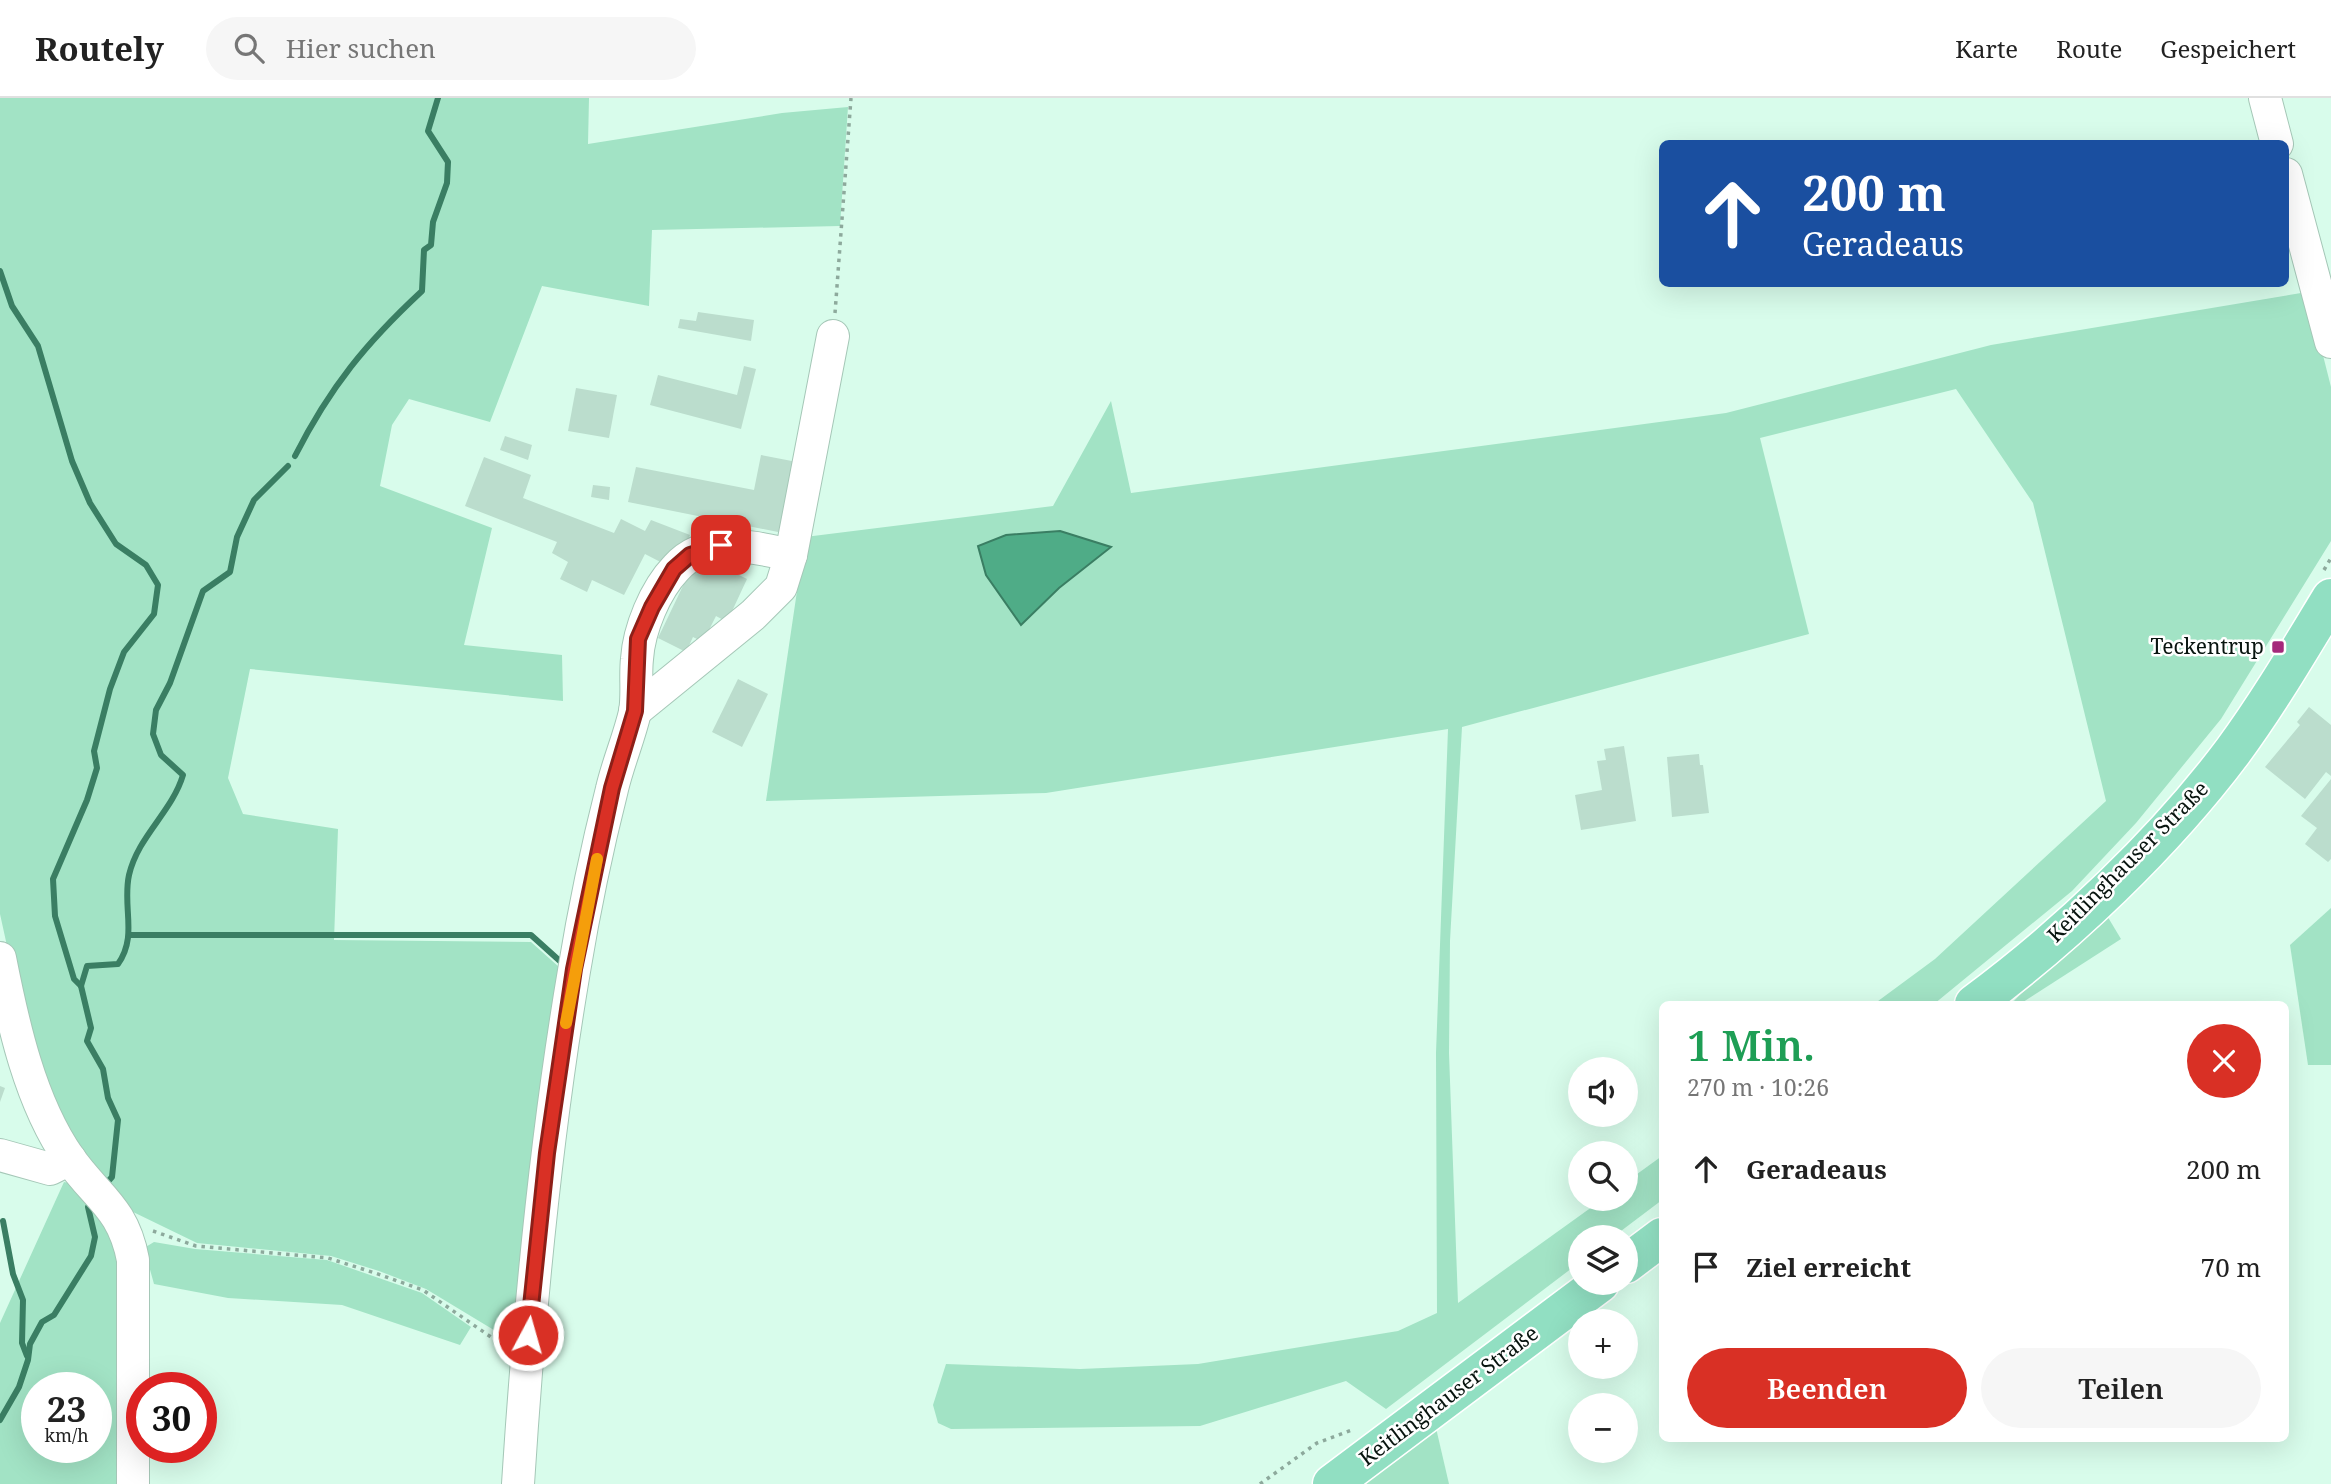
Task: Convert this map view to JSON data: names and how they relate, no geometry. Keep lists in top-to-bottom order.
{
  "streets": {
    "main road": ["Keitlinghauser Straße"]
  },
  "places": {
    "transit": ["Teckentrup"]
  },
  "page": {
    "header": "Routely",
    "search": "Hier suchen",
    "nav": ["Karte", "Route", "Gespeichert"],
    "turn": ["200 m", "Geradeaus"],
    "heading": ["1 Min.", "270 m · 10:26"],
    "map_buttons": ["+", "−"],
    "list": [
      {
        "name": "Geradeaus",
        "value": "200 m"
      },
      {
        "name": "Ziel erreicht",
        "value": "70 m"
      }
    ],
    "buttons": ["Beenden", "Teilen"],
    "speed": "23 km/h",
    "limit": "30"
  }
}
